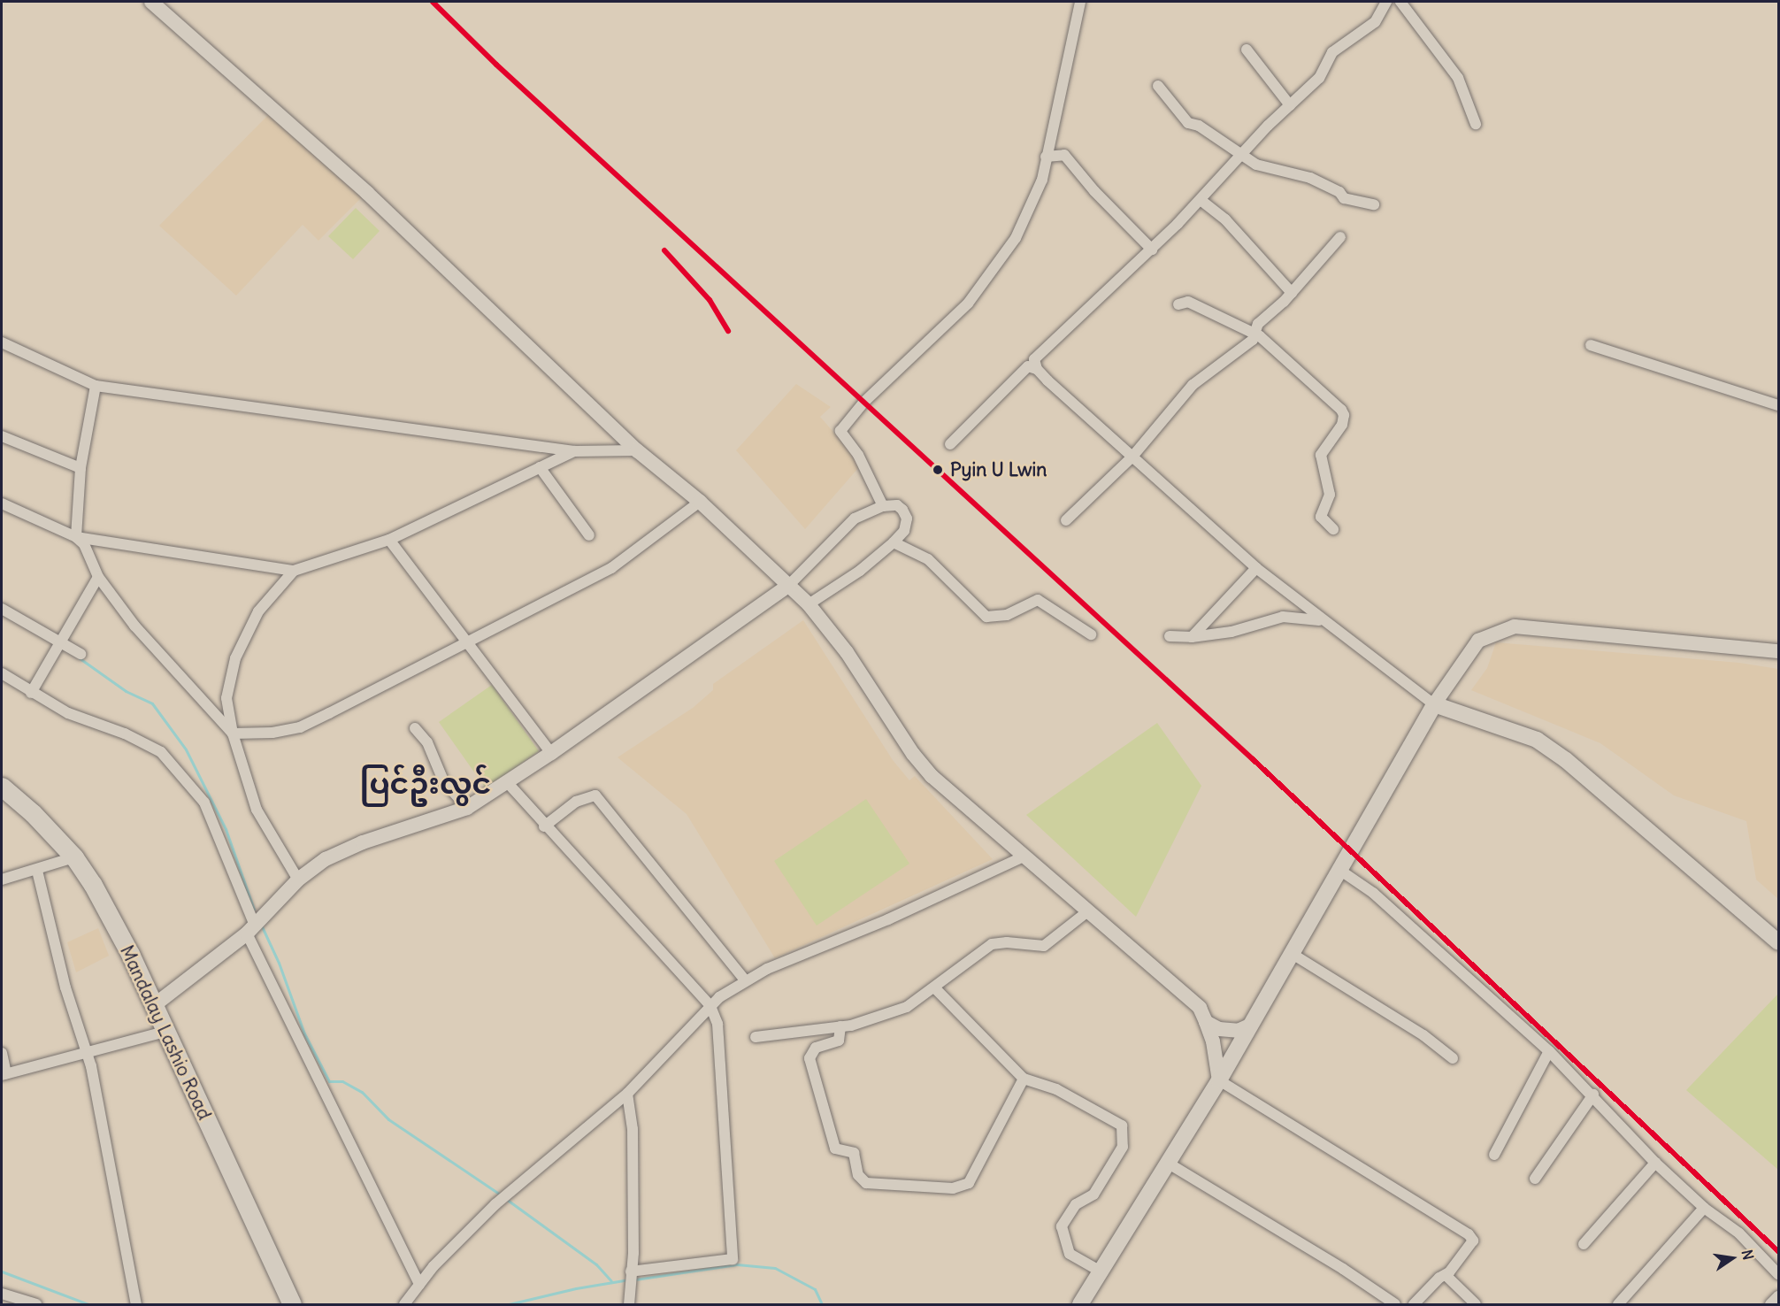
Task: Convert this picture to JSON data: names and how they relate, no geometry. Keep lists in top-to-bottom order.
{
  "streets": {
    "highway": ["Mandalay Lashio Road"]
  },
  "districts": ["ပြင်ဦးလွင်"],
  "places": ["Pyin U Lwin"],
  "north": "right"
}
